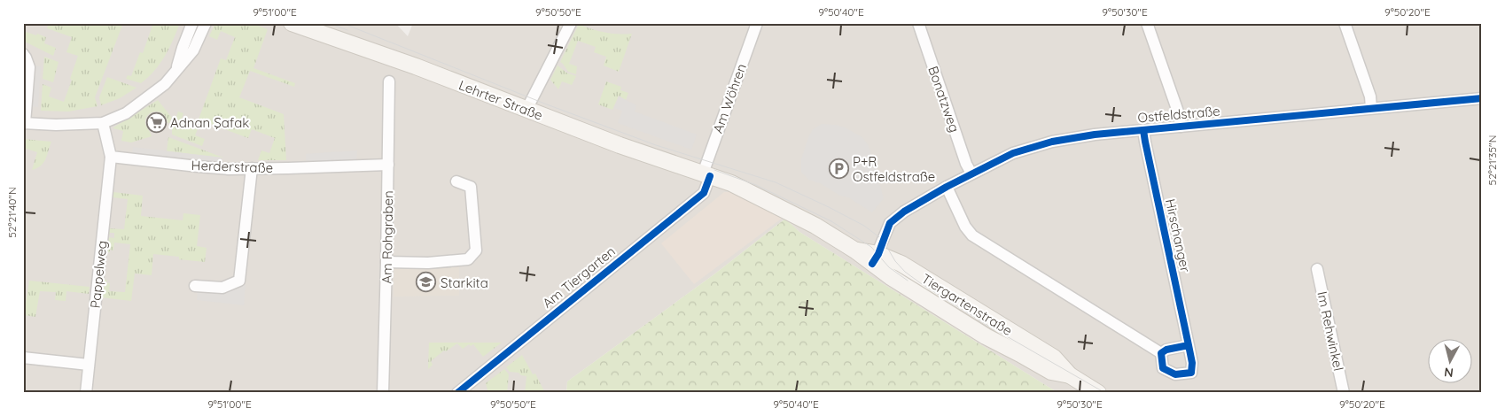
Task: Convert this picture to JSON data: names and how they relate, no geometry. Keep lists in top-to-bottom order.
{
  "streets": {
    "main road": ["Lehrter Straße", "Tiergartenstraße"],
    "street": [
      "Am Wöhren",
      "Bonatzweg",
      "Ostfeldstraße",
      "Herderstraße",
      "Hirschanger",
      "Am Rohgraben",
      "Pappelweg",
      "Am Tiergarten",
      "Im Rehwinkel"
    ]
  },
  "crossings": [
    ["Am Wöhren", "Lehrter Straße"],
    ["Am Wöhren", "Am Tiergarten"],
    ["Am Wöhren", "Tiergartenstraße"],
    ["Bonatzweg", "Ostfeldstraße"],
    ["Lehrter Straße", "Am Tiergarten"],
    ["Lehrter Straße", "Tiergartenstraße"],
    ["Ostfeldstraße", "Hirschanger"],
    ["Ostfeldstraße", "Tiergartenstraße"],
    ["Herderstraße", "Am Rohgraben"],
    ["Herderstraße", "Pappelweg"],
    ["Am Tiergarten", "Tiergartenstraße"]
  ],
  "places": {
    "supermarket": ["Adnan Şafak"],
    "parking": ["P+R Ostfeldstraße"],
    "school or university": ["Starkita"]
  },
  "north": "bottom",
  "coordinates": [
    "9°51'00\"E",
    "9°50'50\"E",
    "9°50'40\"E",
    "9°50'30\"E",
    "9°50'20\"E",
    "52°21'35\"N",
    "52°21'40\"N"
  ]
}
